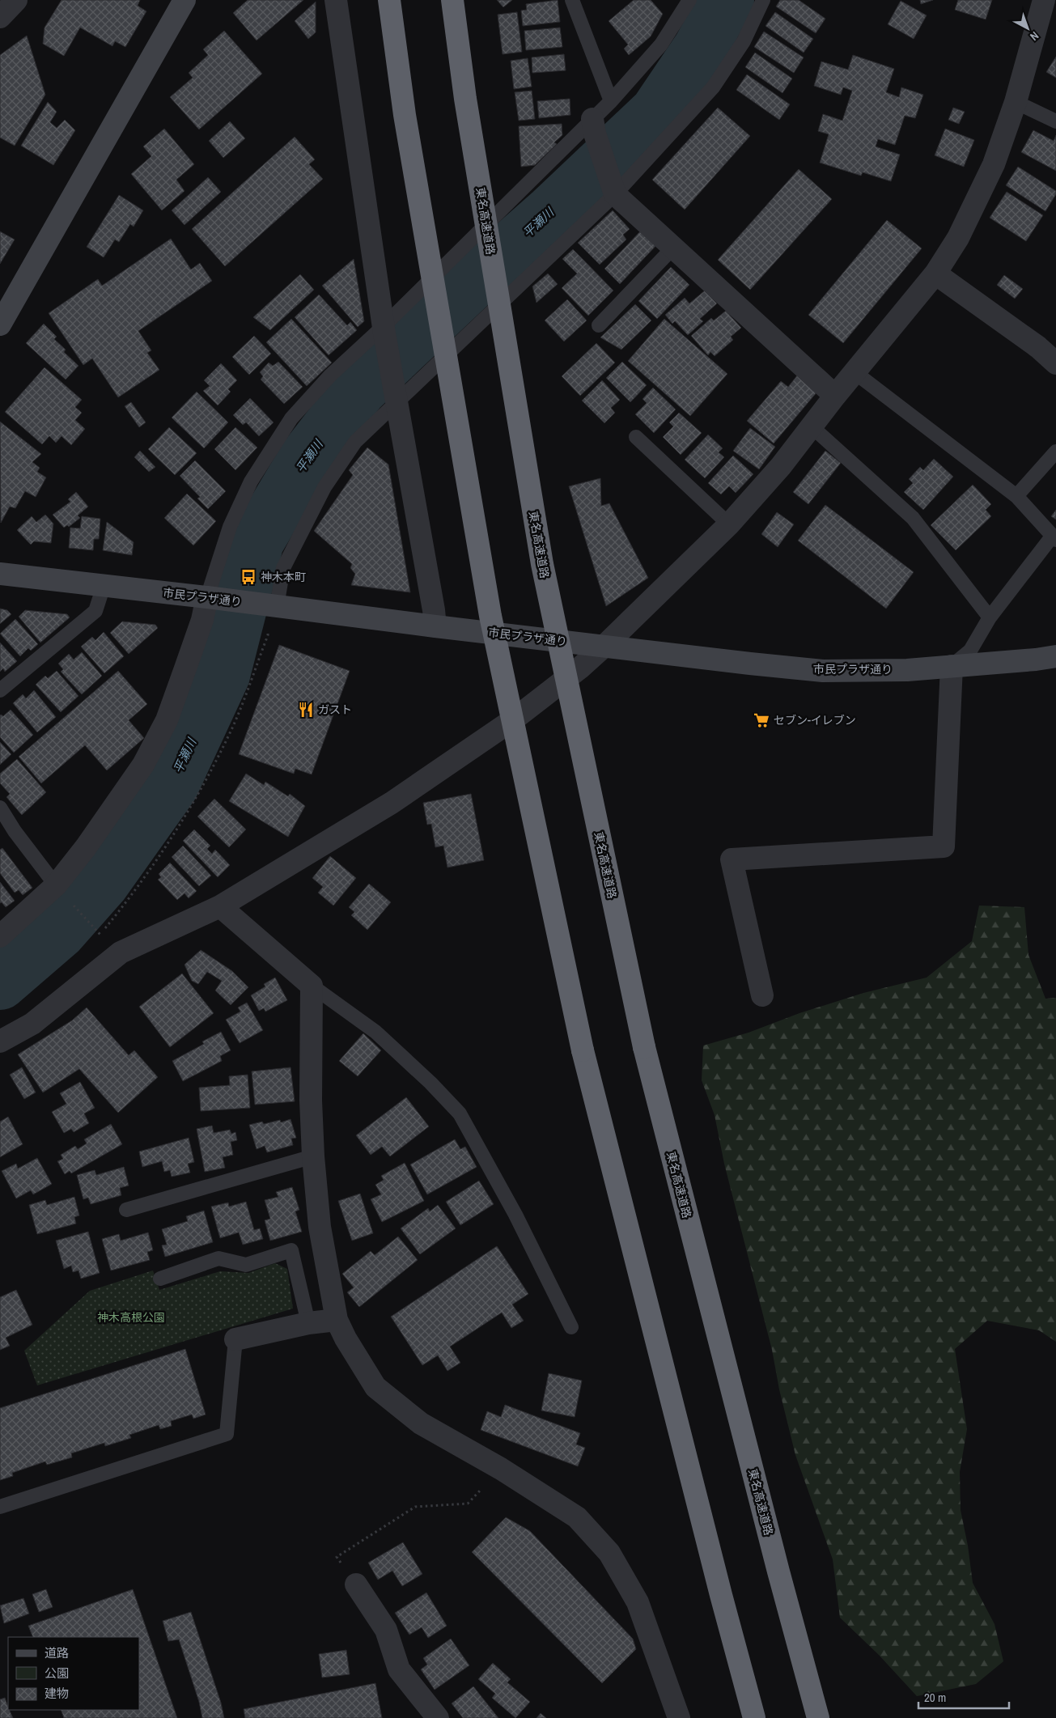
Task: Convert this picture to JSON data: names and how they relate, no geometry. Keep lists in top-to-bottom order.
{
  "streets": {
    "highway": ["東名高速道路"],
    "street": ["市民プラザ通り"]
  },
  "water": ["平瀬川"],
  "parks": ["神木高根公園"],
  "places": {
    "bus stop": ["神木本町"],
    "restaurant": ["ガスト"],
    "supermarket": ["セブン-イレブン"]
  },
  "legend": ["道路", "公園", "建物"],
  "scale_bar": "20 m",
  "north": "bottom right"
}
